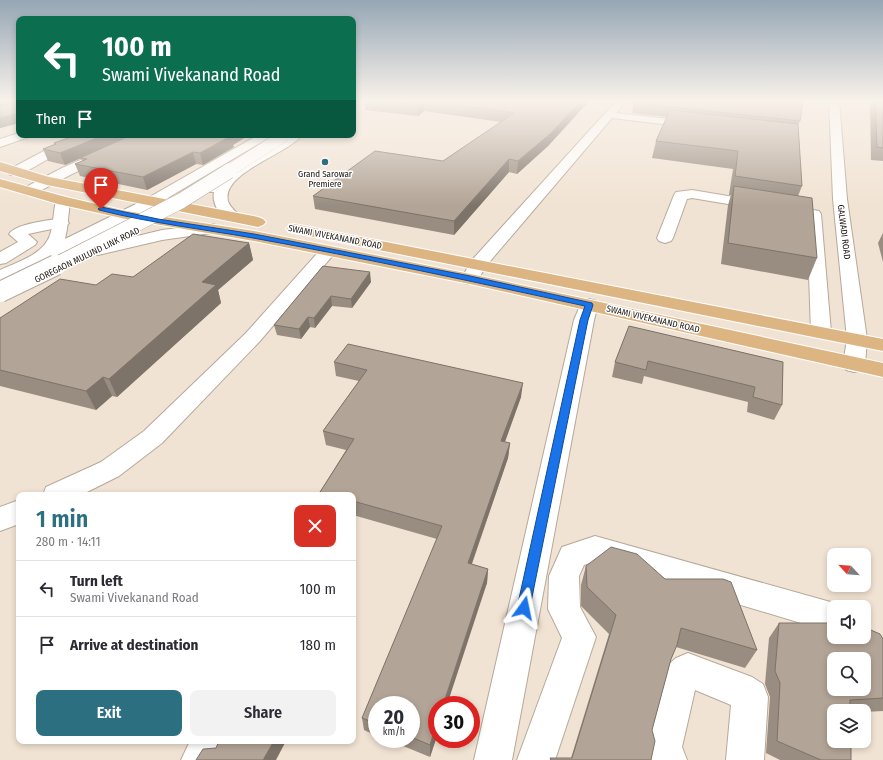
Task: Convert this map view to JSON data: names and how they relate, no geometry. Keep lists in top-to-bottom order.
{
  "streets": {
    "main road": ["SWAMI VIVEKANAND ROAD"],
    "street": ["GALWADI ROAD", "GOREGAON MULUND LINK ROAD"]
  },
  "crossings": [
    ["GALWADI ROAD", "SWAMI VIVEKANAND ROAD"],
    ["SWAMI VIVEKANAND ROAD", "GOREGAON MULUND LINK ROAD"]
  ],
  "places": ["Grand Sarowar Premiere"],
  "north": "top left",
  "page": {
    "turn": ["100 m", "Swami Vivekanand Road"],
    "then": "Then",
    "heading": ["1 min", "280 m · 14:11"],
    "list": [
      {
        "name": "Turn left",
        "note": "Swami Vivekanand Road",
        "value": "100 m"
      },
      {
        "name": "Arrive at destination",
        "value": "180 m"
      }
    ],
    "buttons": ["Exit", "Share"],
    "speed": "20 km/h",
    "limit": "30"
  }
}
